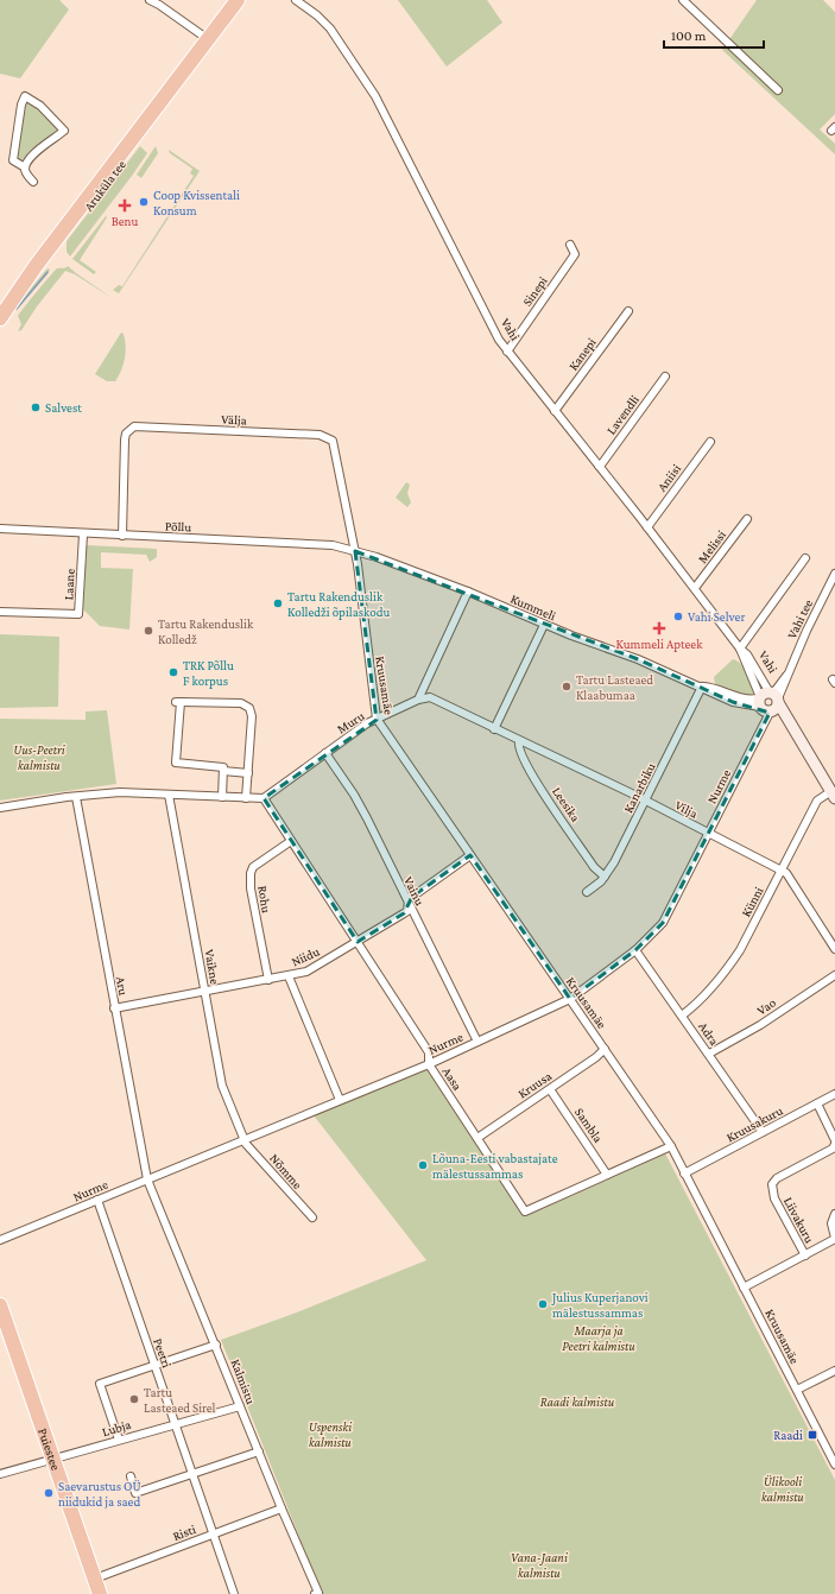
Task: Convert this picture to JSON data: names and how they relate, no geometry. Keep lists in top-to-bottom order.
{
  "streets": {
    "highway": ["Aruküla tee", "Puiestee"],
    "street": [
      "Sinepi",
      "Vahi",
      "Kanepi",
      "Lavendli",
      "Välja",
      "Aniisi",
      "Põllu",
      "Melissi",
      "Laane",
      "Kummeli",
      "Vahi tee",
      "Kruusamäe",
      "Muru",
      "Nurme",
      "Kanarbiku",
      "Leesika",
      "Vilja",
      "Vainu",
      "Rohu",
      "Künni",
      "Niidu",
      "Vaikne",
      "Aru",
      "Vao",
      "Adra",
      "Aasa",
      "Kruusa",
      "Kruusakuru",
      "Sambla",
      "Nõmme",
      "Liivakuru",
      "Peetri",
      "Kalmistu",
      "Lubja",
      "Risti"
    ]
  },
  "crossings": [
    ["Sinepi", "Vahi"],
    ["Vahi", "Kanepi"],
    ["Vahi", "Lavendli"],
    ["Vahi", "Aniisi"],
    ["Vahi", "Melissi"],
    ["Vahi", "Kummeli"],
    ["Vahi", "Vahi tee"],
    ["Vahi", "Nurme"],
    ["Vahi", "Künni"],
    ["Välja", "Põllu"],
    ["Välja", "Kummeli"],
    ["Välja", "Kruusamäe"],
    ["Põllu", "Laane"],
    ["Põllu", "Kummeli"],
    ["Põllu", "Kruusamäe"],
    ["Kummeli", "Vahi tee"],
    ["Kummeli", "Kruusamäe"],
    ["Kummeli", "Nurme"],
    ["Kummeli", "Kanarbiku"],
    ["Vahi tee", "Nurme"],
    ["Kruusamäe", "Muru"],
    ["Kruusamäe", "Nurme"],
    ["Kruusamäe", "Niidu"],
    ["Kruusamäe", "Aasa"],
    ["Kruusamäe", "Kruusa"],
    ["Kruusamäe", "Kruusakuru"],
    ["Muru", "Vilja"],
    ["Muru", "Vainu"],
    ["Muru", "Aasa"],
    ["Nurme", "Vilja"],
    ["Nurme", "Vainu"],
    ["Nurme", "Vaikne"],
    ["Nurme", "Aru"],
    ["Nurme", "Adra"],
    ["Nurme", "Aasa"],
    ["Nurme", "Nõmme"],
    ["Nurme", "Peetri"],
    ["Nurme", "Kalmistu"],
    ["Kanarbiku", "Leesika"],
    ["Kanarbiku", "Vilja"],
    ["Leesika", "Vilja"],
    ["Vilja", "Künni"],
    ["Vainu", "Niidu"],
    ["Rohu", "Niidu"],
    ["Rohu", "Aasa"],
    ["Künni", "Adra"],
    ["Niidu", "Vaikne"],
    ["Niidu", "Aru"],
    ["Niidu", "Aasa"],
    ["Vaikne", "Nõmme"],
    ["Aru", "Kalmistu"],
    ["Vao", "Adra"],
    ["Adra", "Kruusakuru"],
    ["Aasa", "Kruusa"],
    ["Aasa", "Sambla"],
    ["Kruusa", "Sambla"],
    ["Kruusakuru", "Liivakuru"],
    ["Peetri", "Lubja"],
    ["Peetri", "Risti"],
    ["Kalmistu", "Lubja"],
    ["Kalmistu", "Risti"],
    ["Lubja", "Puiestee"],
    ["Puiestee", "Risti"]
  ],
  "parks": [
    "Uus-Peetri kalmistu",
    "Maarja ja Peetri kalmistu",
    "Raadi kalmistu",
    "Uspenski kalmistu",
    "Ülikooli kalmistu",
    "Vana-Jaani kalmistu"
  ],
  "places": {
    "other": [
      "Coop Kvissentali Konsum",
      "Salvest",
      "Tartu Rakenduslik Kolledži õpilaskodu",
      "Vahi Selver",
      "Tartu Rakenduslik Kolledž",
      "TRK Põllu F korpus",
      "Tartu Lasteaed Klaabumaa",
      "Lõuna-Eesti vabastajate mälestussammas",
      "Julius Kuperjanovi mälestussammas",
      "Tartu Lasteaed Sirel",
      "Saevarustus OÜ niidukid ja saed"
    ],
    "health": ["Benu", "Kummeli Apteek"],
    "transit": ["Raadi"]
  },
  "scale_bar": "100 m"
}
